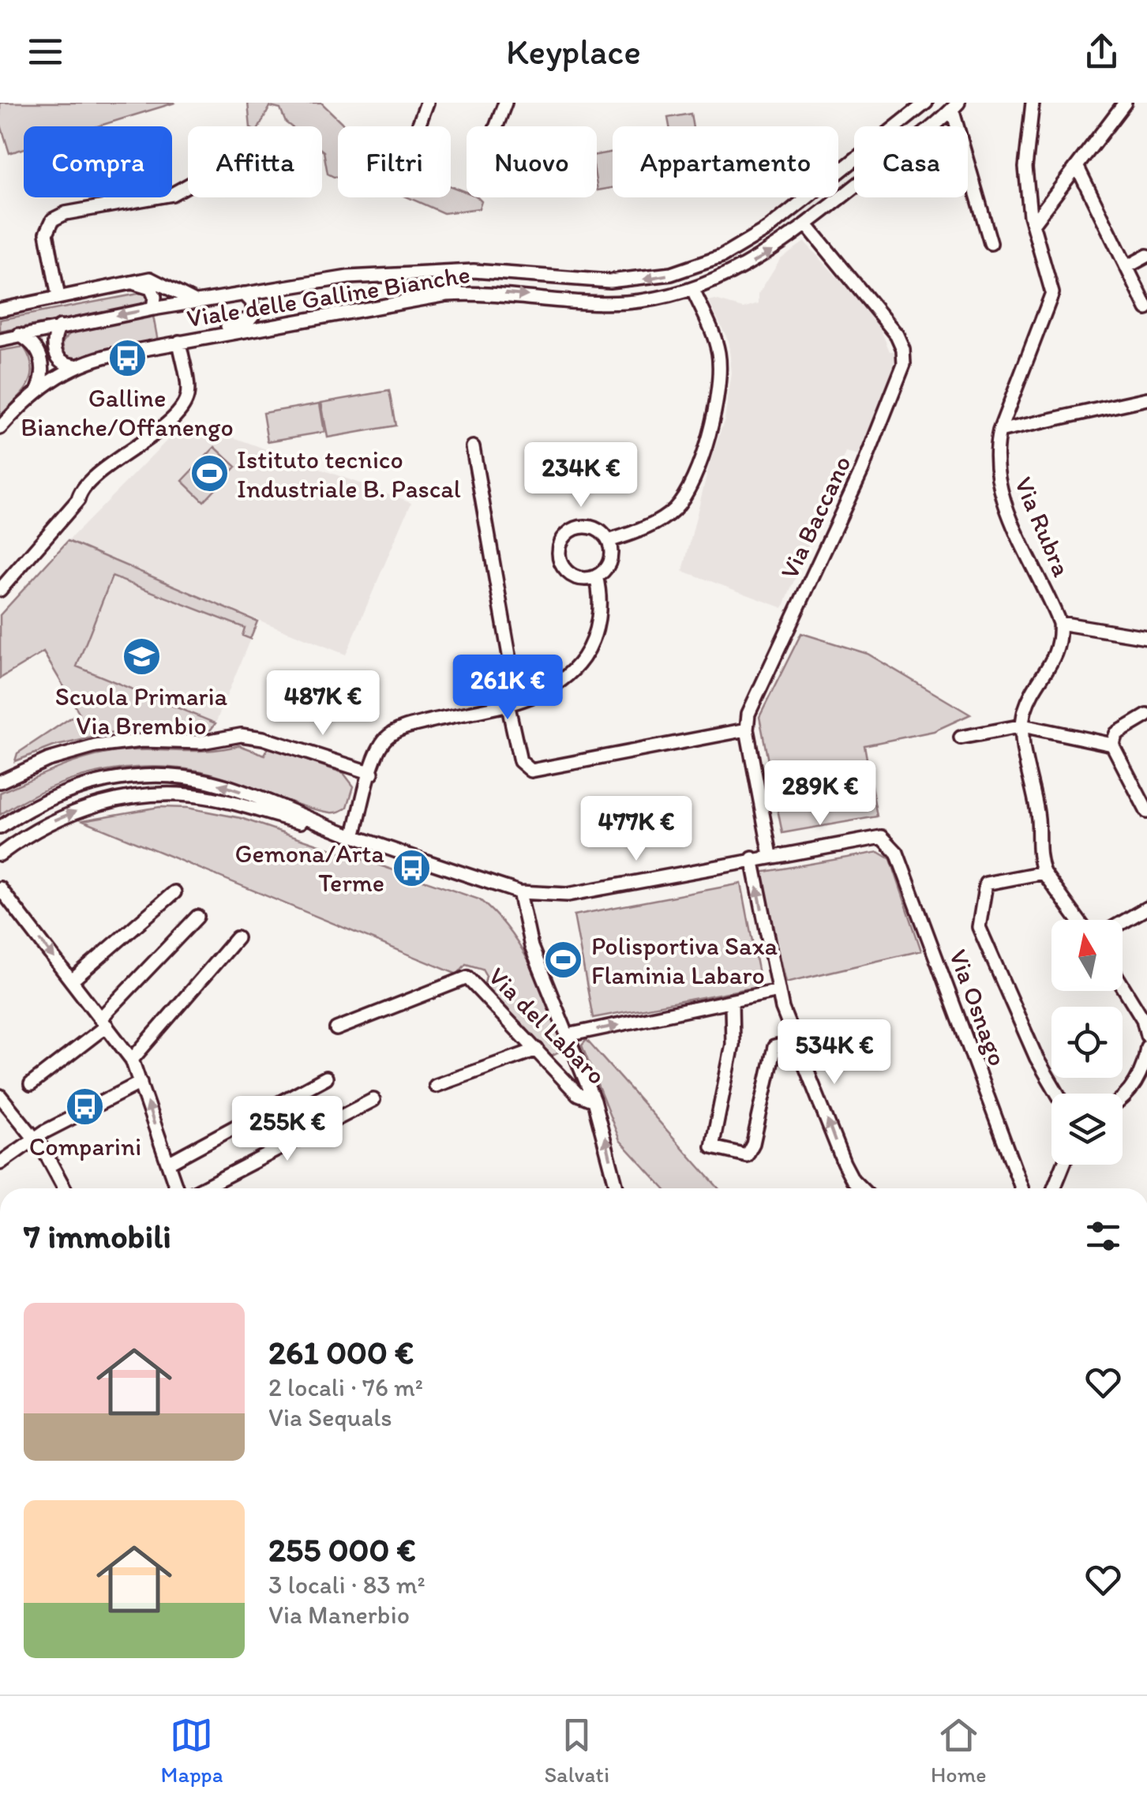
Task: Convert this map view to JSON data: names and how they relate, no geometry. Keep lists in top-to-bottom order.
{
  "streets": {
    "street": [
      "Viale delle Galline Bianche",
      "Via Baccano",
      "Via Rubra",
      "Via Osnago",
      "Via del Labaro"
    ]
  },
  "crossings": [
    ["Viale delle Galline Bianche", "Via Baccano"],
    ["Via Baccano", "Via Osnago"]
  ],
  "places": {
    "bus stop": ["Galline Bianche/Offanengo", "Gemona/Arta Terme", "Comparini"],
    "sports": ["Istituto tecnico Industriale B. Pascal", "Polisportiva Saxa Flaminia Labaro"],
    "school or university": ["Scuola Primaria Via Brembio"]
  },
  "north": "top",
  "page": {
    "header": "Keyplace",
    "chip": [
      "Compra",
      "Affitta",
      "Filtri",
      "Nuovo",
      "Appartamento",
      "Casa"
    ],
    "price": [
      "234K €",
      "261K €",
      "487K €",
      "289K €",
      "477K €",
      "534K €",
      "255K €"
    ],
    "heading": "7 immobili",
    "list": [
      {
        "name": "261 000 €",
        "note": "2 locali · 76 m² · Via Sequals"
      },
      {
        "name": "255 000 €",
        "note": "3 locali · 83 m² · Via Manerbio"
      }
    ],
    "tabs": ["Mappa", "Salvati", "Home"]
  }
}
